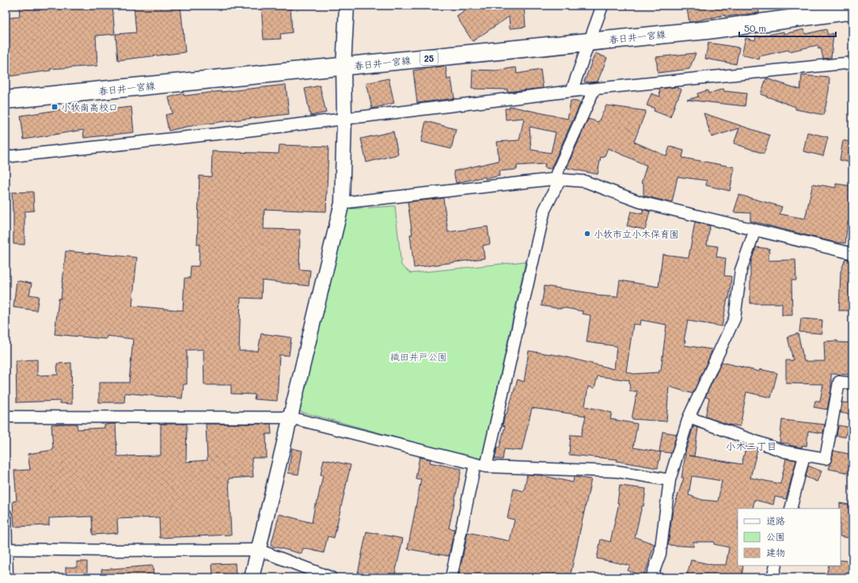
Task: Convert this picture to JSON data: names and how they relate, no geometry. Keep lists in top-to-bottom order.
{
  "streets": {
    "main road": ["春日井一宮線", "25"]
  },
  "districts": ["小木二丁目"],
  "parks": ["織田井戸公園"],
  "places": {
    "transit": ["小牧南高校口"],
    "other": ["小牧市立小木保育園"]
  },
  "legend": ["道路", "公園", "建物"],
  "scale_bar": "50 m"
}
